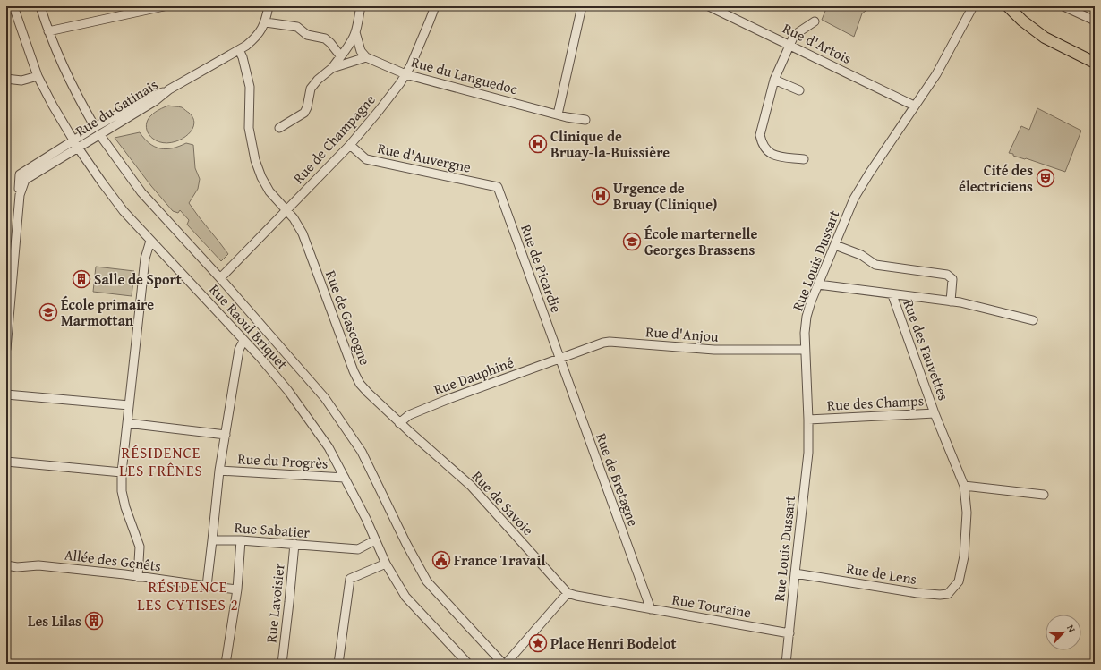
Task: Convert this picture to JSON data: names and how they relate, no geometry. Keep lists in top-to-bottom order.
{
  "streets": {
    "street": [
      "Rue d'Artois",
      "Rue du Languedoc",
      "Rue du Gatinais",
      "Rue de Champagne",
      "Rue d'Auvergne",
      "Rue Louis Dussart",
      "Rue de Picardie",
      "Rue de Gascogne",
      "Rue Raoul Briquet",
      "Rue d'Anjou",
      "Rue des Fauvettes",
      "Rue Dauphiné",
      "Rue des Champs",
      "Rue du Progrès",
      "Rue de Bretagne",
      "Rue de Savoie",
      "Rue Sabatier",
      "Allée des Genêts",
      "Rue de Lens",
      "Rue Lavoisier",
      "Rue Touraine"
    ]
  },
  "crossings": [
    ["Rue d'Artois", "Rue Louis Dussart"],
    ["Rue du Languedoc", "Rue de Champagne"],
    ["Rue du Gatinais", "Rue de Gascogne"],
    ["Rue du Gatinais", "Rue Raoul Briquet"],
    ["Rue de Champagne", "Rue d'Auvergne"],
    ["Rue de Champagne", "Rue de Gascogne"],
    ["Rue d'Auvergne", "Rue de Picardie"],
    ["Rue Louis Dussart", "Rue d'Anjou"],
    ["Rue Louis Dussart", "Rue des Fauvettes"],
    ["Rue Louis Dussart", "Rue des Champs"],
    ["Rue Louis Dussart", "Rue de Lens"],
    ["Rue Louis Dussart", "Rue Touraine"],
    ["Rue de Picardie", "Rue d'Anjou"],
    ["Rue de Picardie", "Rue Dauphiné"],
    ["Rue de Picardie", "Rue de Bretagne"],
    ["Rue de Gascogne", "Rue Dauphiné"],
    ["Rue de Gascogne", "Rue de Savoie"],
    ["Rue Raoul Briquet", "Rue du Progrès"],
    ["Rue Raoul Briquet", "Rue Sabatier"],
    ["Rue d'Anjou", "Rue Dauphiné"],
    ["Rue d'Anjou", "Rue de Bretagne"],
    ["Rue des Fauvettes", "Rue des Champs"],
    ["Rue Dauphiné", "Rue de Bretagne"],
    ["Rue Dauphiné", "Rue de Savoie"],
    ["Rue des Champs", "Rue de Lens"],
    ["Rue de Bretagne", "Rue Touraine"],
    ["Rue Sabatier", "Rue Lavoisier"]
  ],
  "districts": ["RÉSIDENCE LES FRÊNES", "RÉSIDENCE LES CYTISES 2"],
  "places": {
    "hospital": ["Clinique de Bruay-la-Buissière", "Urgence de Bruay (Clinique)"],
    "theatre": ["Cité des électriciens"],
    "school or university": ["École marternelle Georges Brassens", "École primaire Marmottan"],
    "building": ["Salle de Sport", "Les Lilas"],
    "public building": ["France Travail"],
    "place": ["Place Henri Bodelot"]
  },
  "north": "top right"
}
